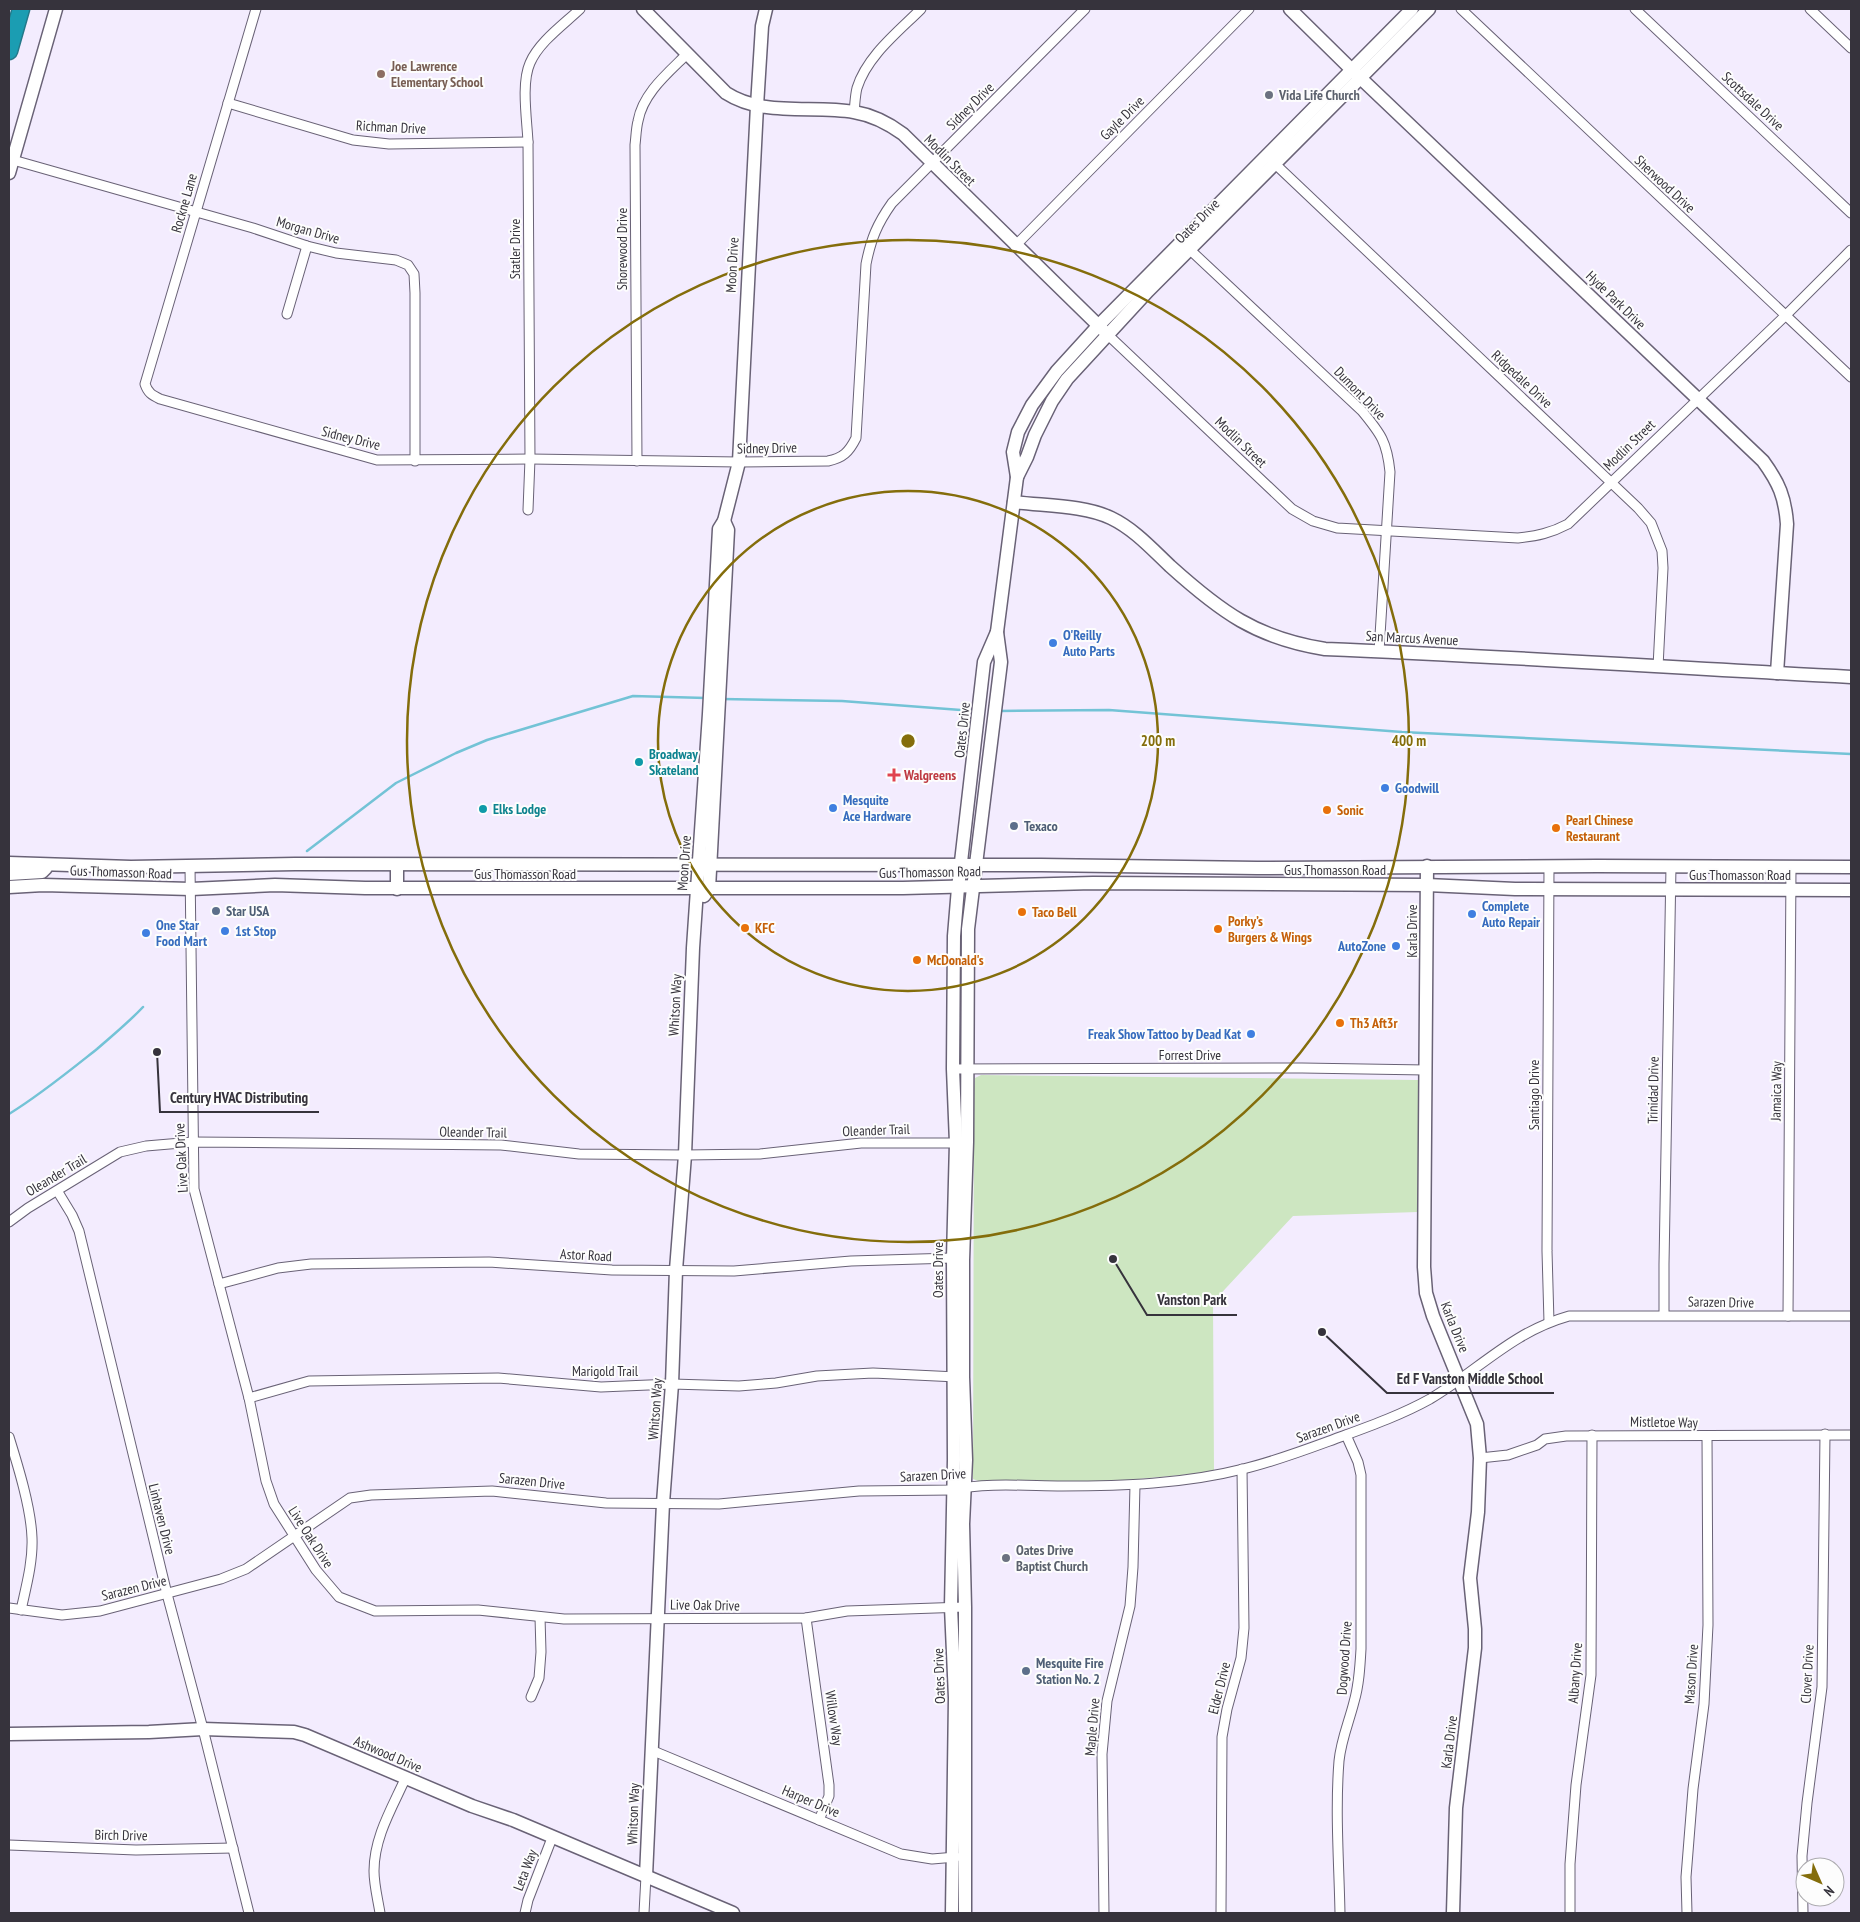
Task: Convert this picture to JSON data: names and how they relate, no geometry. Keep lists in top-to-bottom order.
{
  "streets": {
    "main road": [
      "Modlin Street",
      "Oates Drive",
      "Moon Drive",
      "Hyde Park Drive",
      "San Marcus Avenue",
      "Gus Thomasson Road",
      "Karla Drive",
      "Whitson Way",
      "Ashwood Drive"
    ],
    "street": [
      "Scottsdale Drive",
      "Sidney Drive",
      "Gayle Drive",
      "Richman Drive",
      "Sherwood Drive",
      "Rockne Lane",
      "Morgan Drive",
      "Statler Drive",
      "Shorewood Drive",
      "Ridgedale Drive",
      "Dumont Drive",
      "Forrest Drive",
      "Trinidad Drive",
      "Jamaica Way",
      "Santiago Drive",
      "Oleander Trail",
      "Live Oak Drive",
      "Astor Road",
      "Sarazen Drive",
      "Marigold Trail",
      "Mistletoe Way",
      "Linhaven Drive",
      "Dogwood Drive",
      "Albany Drive",
      "Mason Drive",
      "Clover Drive",
      "Elder Drive",
      "Willow Way",
      "Maple Drive",
      "Harper Drive",
      "Birch Drive",
      "Leta Way"
    ]
  },
  "crossings": [
    ["Sidney Drive", "Modlin Street"],
    ["Sidney Drive", "Rockne Lane"],
    ["Sidney Drive", "Morgan Drive"],
    ["Sidney Drive", "Statler Drive"],
    ["Sidney Drive", "Shorewood Drive"],
    ["Sidney Drive", "Moon Drive"],
    ["Gayle Drive", "Modlin Street"],
    ["Richman Drive", "Rockne Lane"],
    ["Richman Drive", "Statler Drive"],
    ["Modlin Street", "Sherwood Drive"],
    ["Modlin Street", "Oates Drive"],
    ["Modlin Street", "Shorewood Drive"],
    ["Modlin Street", "Moon Drive"],
    ["Modlin Street", "Hyde Park Drive"],
    ["Modlin Street", "Ridgedale Drive"],
    ["Modlin Street", "Dumont Drive"],
    ["Rockne Lane", "Morgan Drive"],
    ["Oates Drive", "Hyde Park Drive"],
    ["Oates Drive", "Ridgedale Drive"],
    ["Oates Drive", "Dumont Drive"],
    ["Oates Drive", "San Marcus Avenue"],
    ["Oates Drive", "Gus Thomasson Road"],
    ["Oates Drive", "Forrest Drive"],
    ["Oates Drive", "Oleander Trail"],
    ["Oates Drive", "Live Oak Drive"],
    ["Oates Drive", "Astor Road"],
    ["Oates Drive", "Sarazen Drive"],
    ["Oates Drive", "Marigold Trail"],
    ["Oates Drive", "Harper Drive"],
    ["Moon Drive", "Gus Thomasson Road"],
    ["Moon Drive", "Whitson Way"],
    ["Hyde Park Drive", "San Marcus Avenue"],
    ["Ridgedale Drive", "San Marcus Avenue"],
    ["Dumont Drive", "San Marcus Avenue"],
    ["Gus Thomasson Road", "Karla Drive"],
    ["Gus Thomasson Road", "Trinidad Drive"],
    ["Gus Thomasson Road", "Jamaica Way"],
    ["Gus Thomasson Road", "Santiago Drive"],
    ["Gus Thomasson Road", "Live Oak Drive"],
    ["Karla Drive", "Forrest Drive"],
    ["Karla Drive", "Sarazen Drive"],
    ["Karla Drive", "Mistletoe Way"],
    ["Whitson Way", "Oleander Trail"],
    ["Whitson Way", "Live Oak Drive"],
    ["Whitson Way", "Astor Road"],
    ["Whitson Way", "Sarazen Drive"],
    ["Whitson Way", "Marigold Trail"],
    ["Whitson Way", "Ashwood Drive"],
    ["Whitson Way", "Harper Drive"],
    ["Trinidad Drive", "Sarazen Drive"],
    ["Jamaica Way", "Sarazen Drive"],
    ["Santiago Drive", "Sarazen Drive"],
    ["Oleander Trail", "Live Oak Drive"],
    ["Oleander Trail", "Linhaven Drive"],
    ["Live Oak Drive", "Astor Road"],
    ["Live Oak Drive", "Sarazen Drive"],
    ["Live Oak Drive", "Marigold Trail"],
    ["Live Oak Drive", "Willow Way"],
    ["Sarazen Drive", "Linhaven Drive"],
    ["Sarazen Drive", "Dogwood Drive"],
    ["Sarazen Drive", "Elder Drive"],
    ["Sarazen Drive", "Maple Drive"],
    ["Mistletoe Way", "Albany Drive"],
    ["Mistletoe Way", "Mason Drive"],
    ["Mistletoe Way", "Clover Drive"],
    ["Linhaven Drive", "Ashwood Drive"],
    ["Linhaven Drive", "Birch Drive"],
    ["Willow Way", "Harper Drive"],
    ["Ashwood Drive", "Leta Way"]
  ],
  "places": {
    "other": [
      "Joe Lawrence Elementary School",
      "Vida Life Church",
      "O'Reilly Auto Parts",
      "Broadway Skateland",
      "Goodwill",
      "Mesquite Ace Hardware",
      "Elks Lodge",
      "Sonic",
      "Texaco",
      "Pearl Chinese Restaurant",
      "Star USA",
      "Taco Bell",
      "Complete Auto Repair",
      "KFC",
      "Porky’s Burgers & Wings",
      "1st Stop",
      "One Star Food Mart",
      "AutoZone",
      "McDonald's",
      "Th3 Aft3r",
      "Freak Show Tattoo by Dead Kat",
      "Century HVAC Distributing",
      "Vanston Park",
      "Ed F Vanston Middle School",
      "Oates Drive Baptist Church",
      "Mesquite Fire Station No. 2"
    ],
    "health": ["Walgreens"]
  },
  "north": "bottom right",
  "rings": ["200 m", "400 m"]
}
